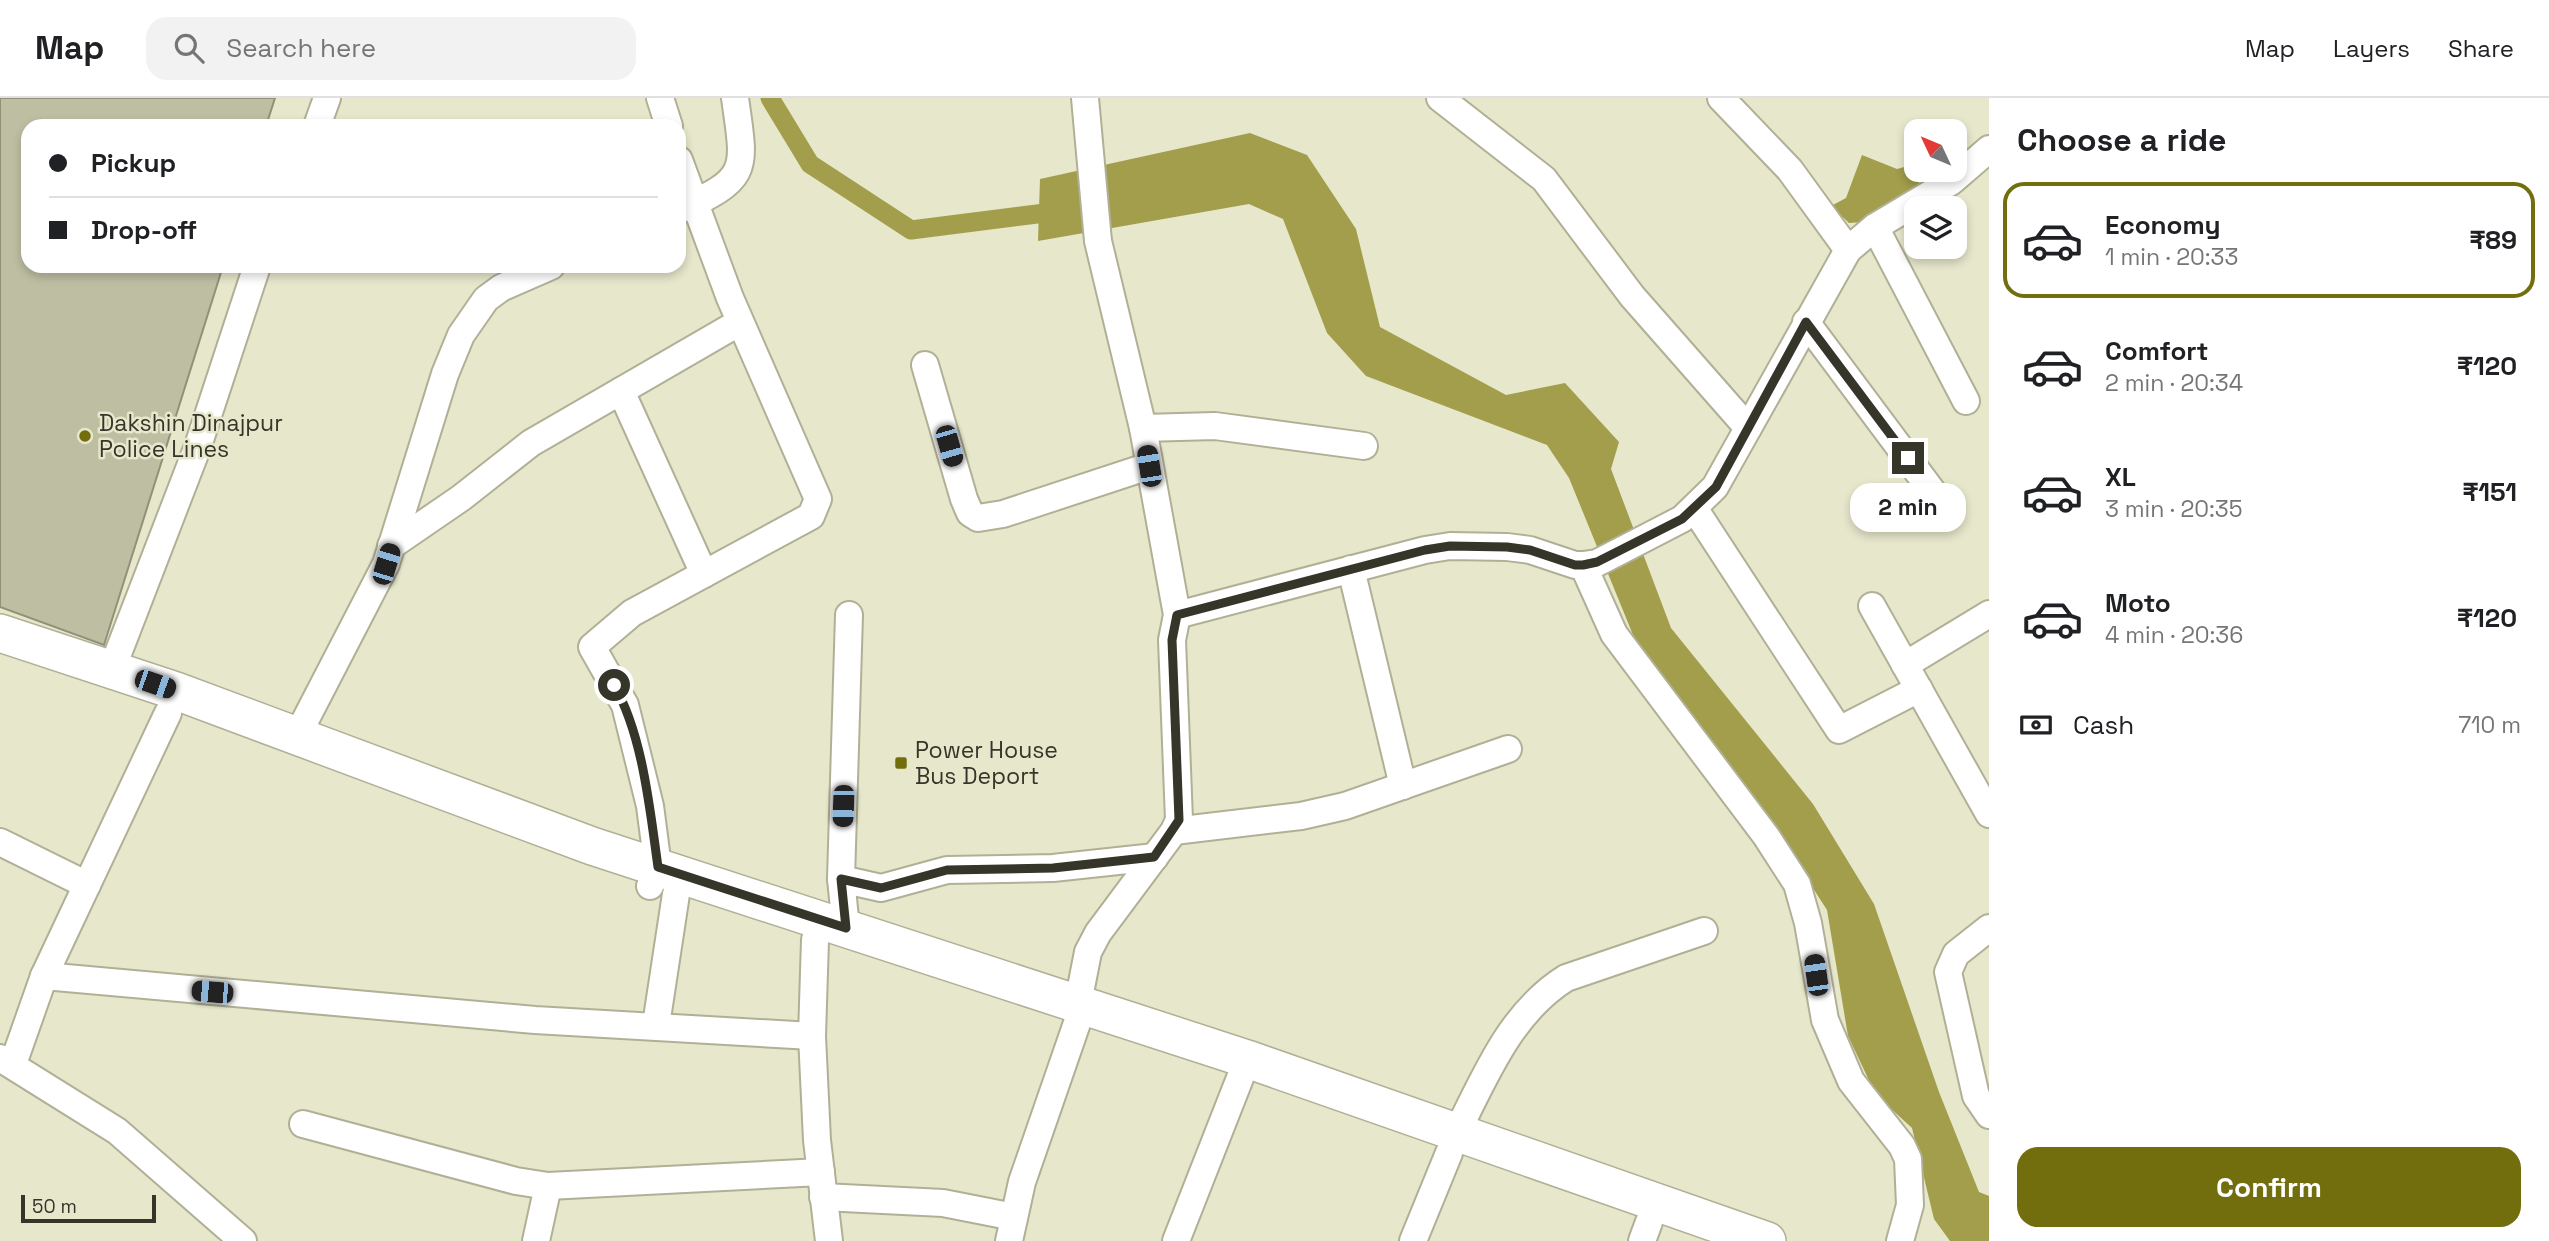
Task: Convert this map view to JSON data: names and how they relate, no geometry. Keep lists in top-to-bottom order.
{
  "places": {
    "other": ["Dakshin Dinajpur Police Lines"],
    "transit": ["Power House Bus Deport"]
  },
  "scale_bar": "50 m",
  "north": "top left",
  "page": {
    "header": "Map",
    "search": "Search here",
    "nav": ["Map", "Layers", "Share"],
    "heading": "Choose a ride",
    "banner": ["Pickup", "Drop-off"],
    "list": [
      {
        "name": "Economy",
        "note": "1 min · 20:33",
        "value": "₹89"
      },
      {
        "name": "Comfort",
        "note": "2 min · 20:34",
        "value": "₹120"
      },
      {
        "name": "XL",
        "note": "3 min · 20:35",
        "value": "₹151"
      },
      {
        "name": "Moto",
        "note": "4 min · 20:36",
        "value": "₹120"
      }
    ],
    "bubble": "2 min",
    "pay": ["Cash", "710 m"],
    "buttons": "Confirm",
    "scale": "50 m"
  }
}
